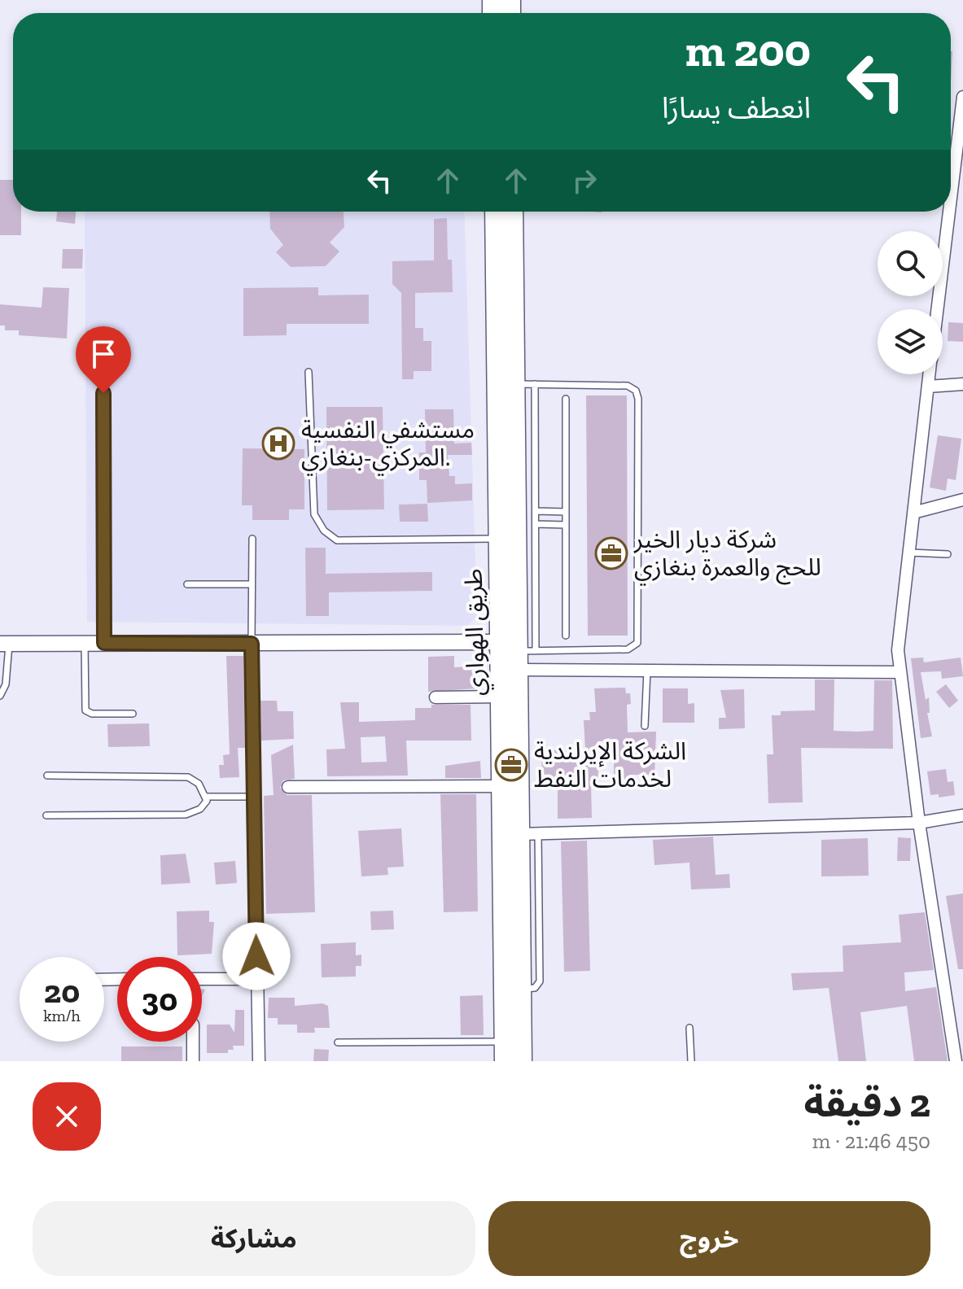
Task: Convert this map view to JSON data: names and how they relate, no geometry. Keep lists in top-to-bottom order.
{
  "streets": {
    "highway": ["طريق الهواري"]
  },
  "places": {
    "hospital": ["مستشفي النفسية المركزي-بنغازي."],
    "office": ["شركة ديار الخير للحج والعمرة بنغازي", "الشركة الإيرلندية لخدمات النفط"]
  },
  "page": {
    "turn": ["200 m", "انعطف يسارًا"],
    "speed": "20 km/h",
    "limit": "30",
    "heading": ["2 دقيقة", "450 m · 21:46"],
    "buttons": ["خروج", "مشاركة"]
  }
}
